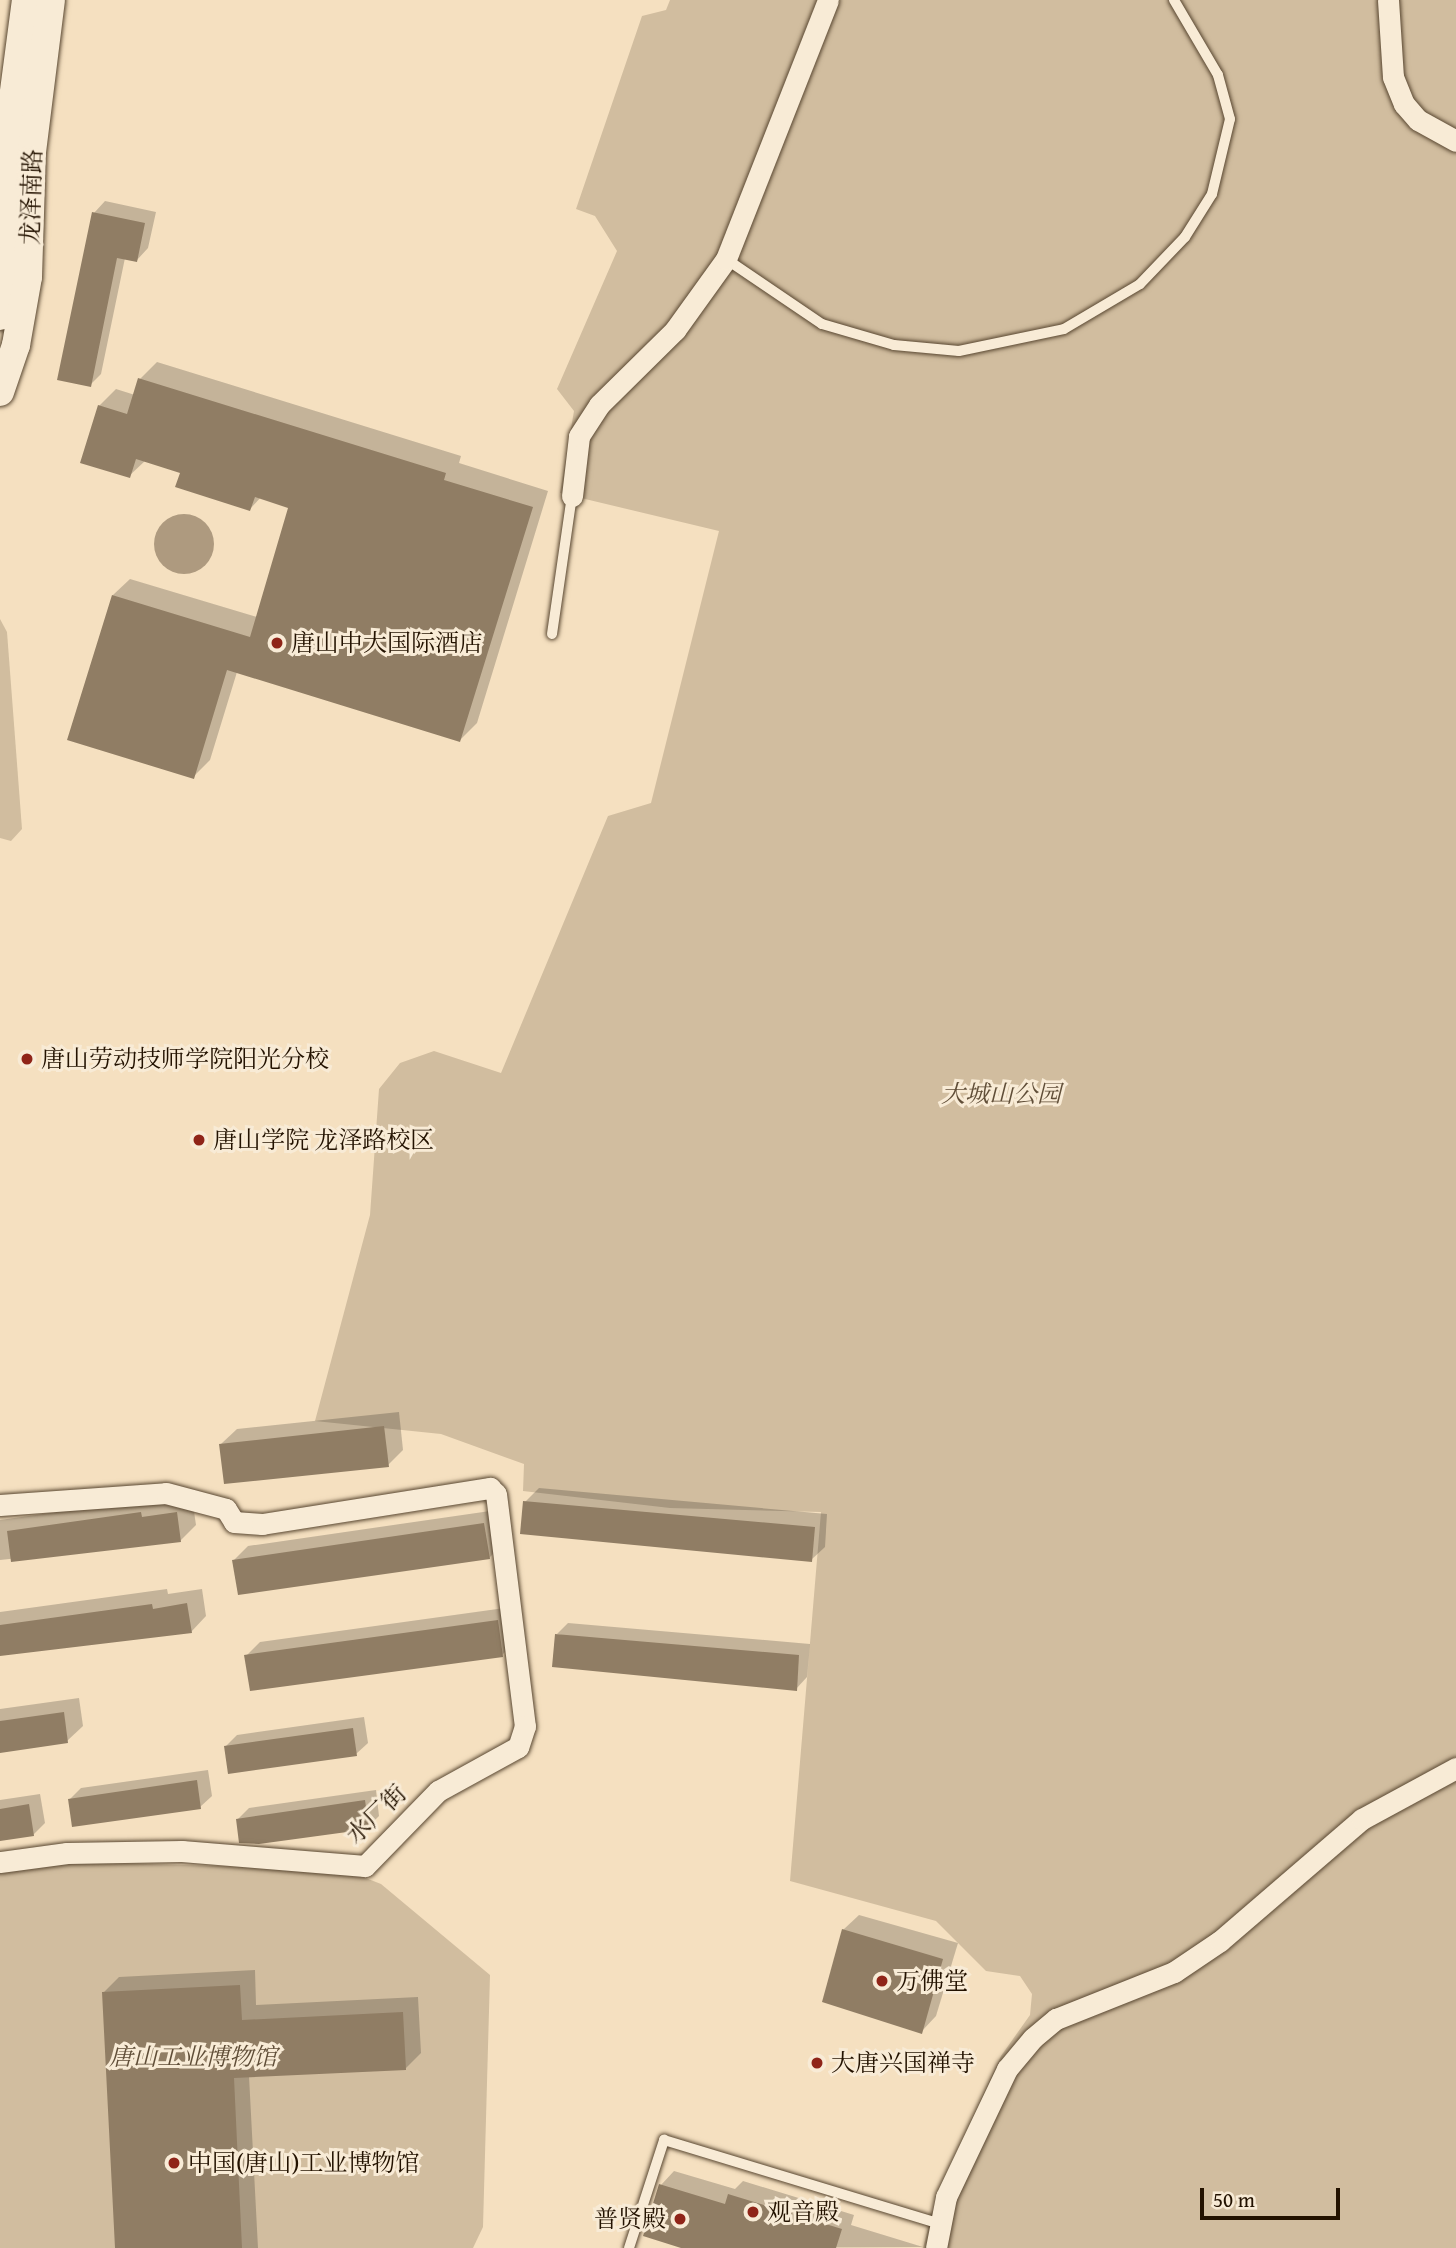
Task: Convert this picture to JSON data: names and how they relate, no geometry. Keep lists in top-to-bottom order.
{
  "streets": {
    "main road": ["龙泽南路"],
    "street": ["水厂街"]
  },
  "parks": ["大城山公园", "唐山工业博物馆"],
  "places": [
    "唐山中大国际酒店",
    "唐山劳动技师学院阳光分校",
    "唐山学院 龙泽路校区",
    "万佛堂",
    "大唐兴国禅寺",
    "中国(唐山)工业博物馆",
    "观音殿",
    "普贤殿"
  ],
  "scale_bar": "50 m"
}
